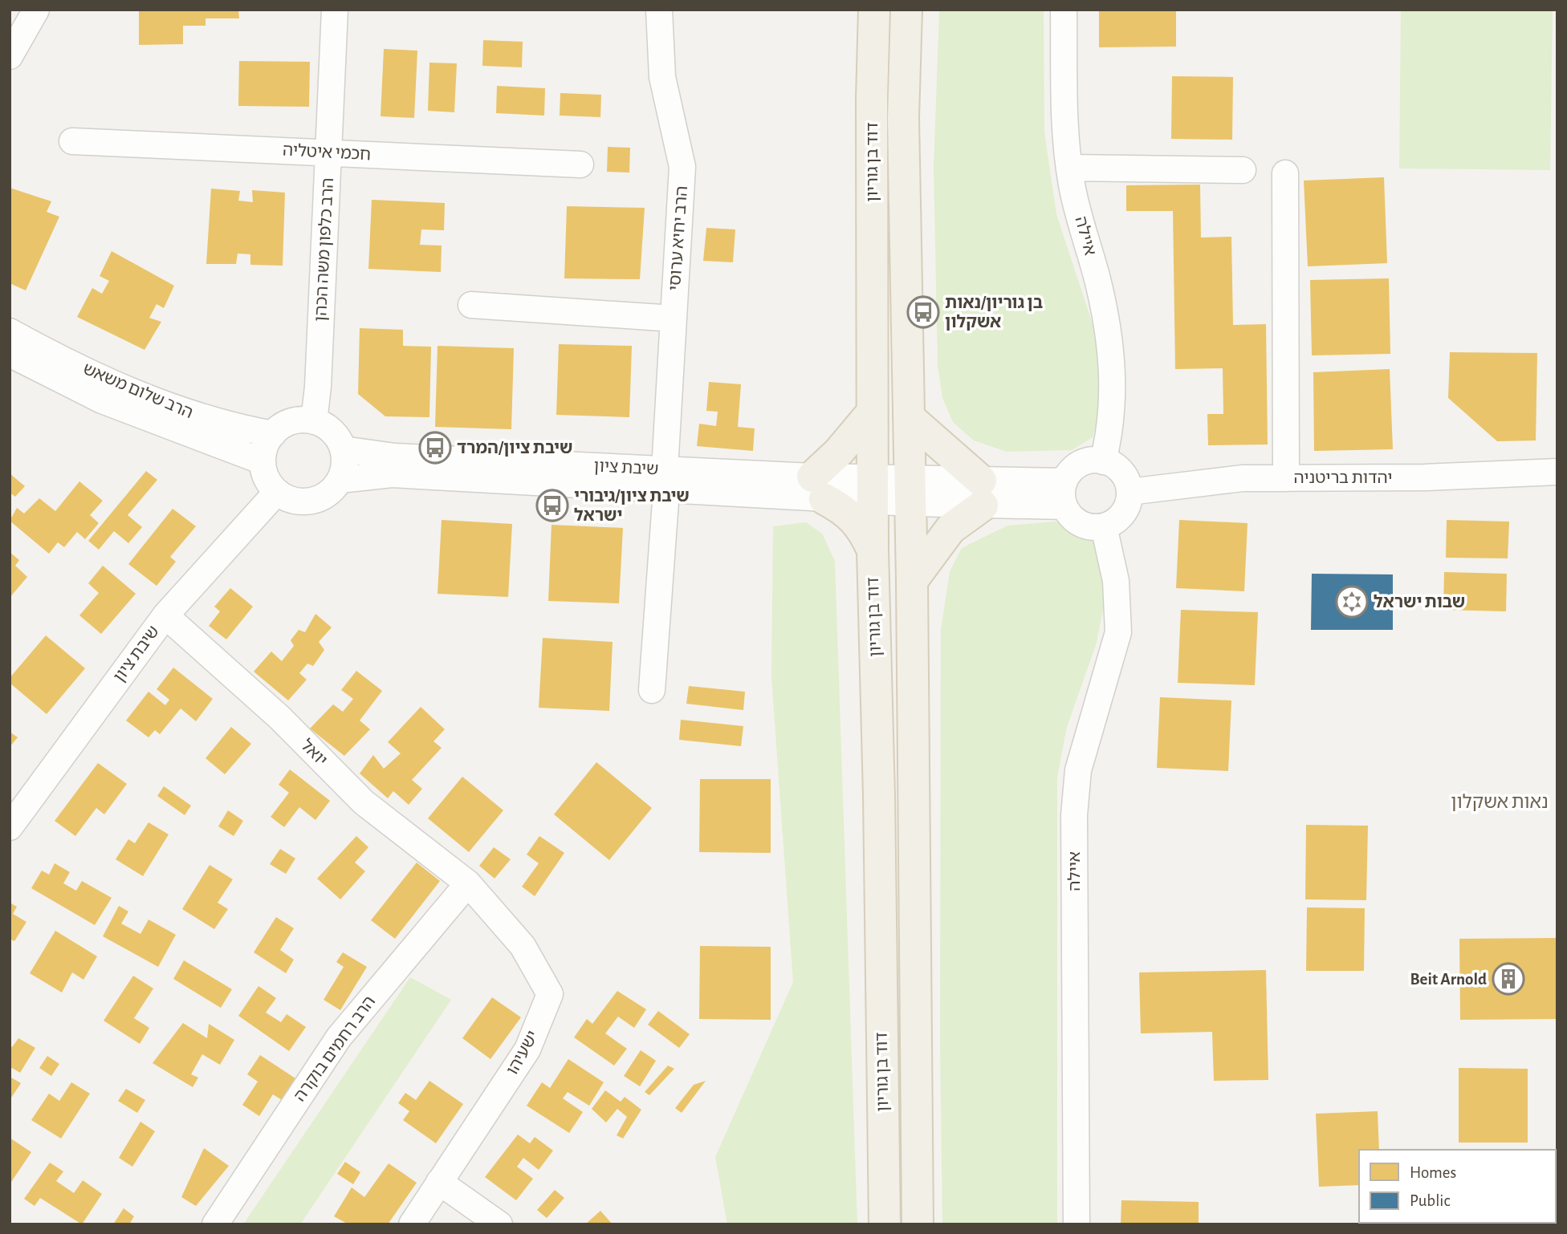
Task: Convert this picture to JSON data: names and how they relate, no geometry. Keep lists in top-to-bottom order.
{
  "streets": {
    "main road": ["דוד בן גוריון"],
    "street": [
      "חכמי איטליה",
      "איילה",
      "הרב יחיא ערוסי",
      "הרב כלפון משה הכהן",
      "הרב שלום משאש",
      "שיבת ציון",
      "יהדות בריטניה",
      "יואל",
      "הרב רחמים בוקרה",
      "ישעיהו"
    ]
  },
  "crossings": [
    ["חכמי איטליה", "הרב כלפון משה הכהן"],
    ["דוד בן גוריון", "שיבת ציון"],
    ["איילה", "יהדות בריטניה"],
    ["הרב יחיא ערוסי", "שיבת ציון"],
    ["הרב כלפון משה הכהן", "הרב שלום משאש"],
    ["הרב כלפון משה הכהן", "שיבת ציון"],
    ["הרב שלום משאש", "שיבת ציון"],
    ["שיבת ציון", "יואל"],
    ["יואל", "הרב רחמים בוקרה"],
    ["יואל", "ישעיהו"],
    ["הרב רחמים בוקרה", "ישעיהו"]
  ],
  "districts": ["נאות אשקלון"],
  "places": {
    "bus stop": ["בן גוריון/נאות אשקלון", "שיבת ציון/המרד", "שיבת ציון/גיבורי ישראל"],
    "synagogue": ["שבות ישראל"],
    "building": ["Beit Arnold"]
  },
  "legend": ["Homes", "Public"]
}
